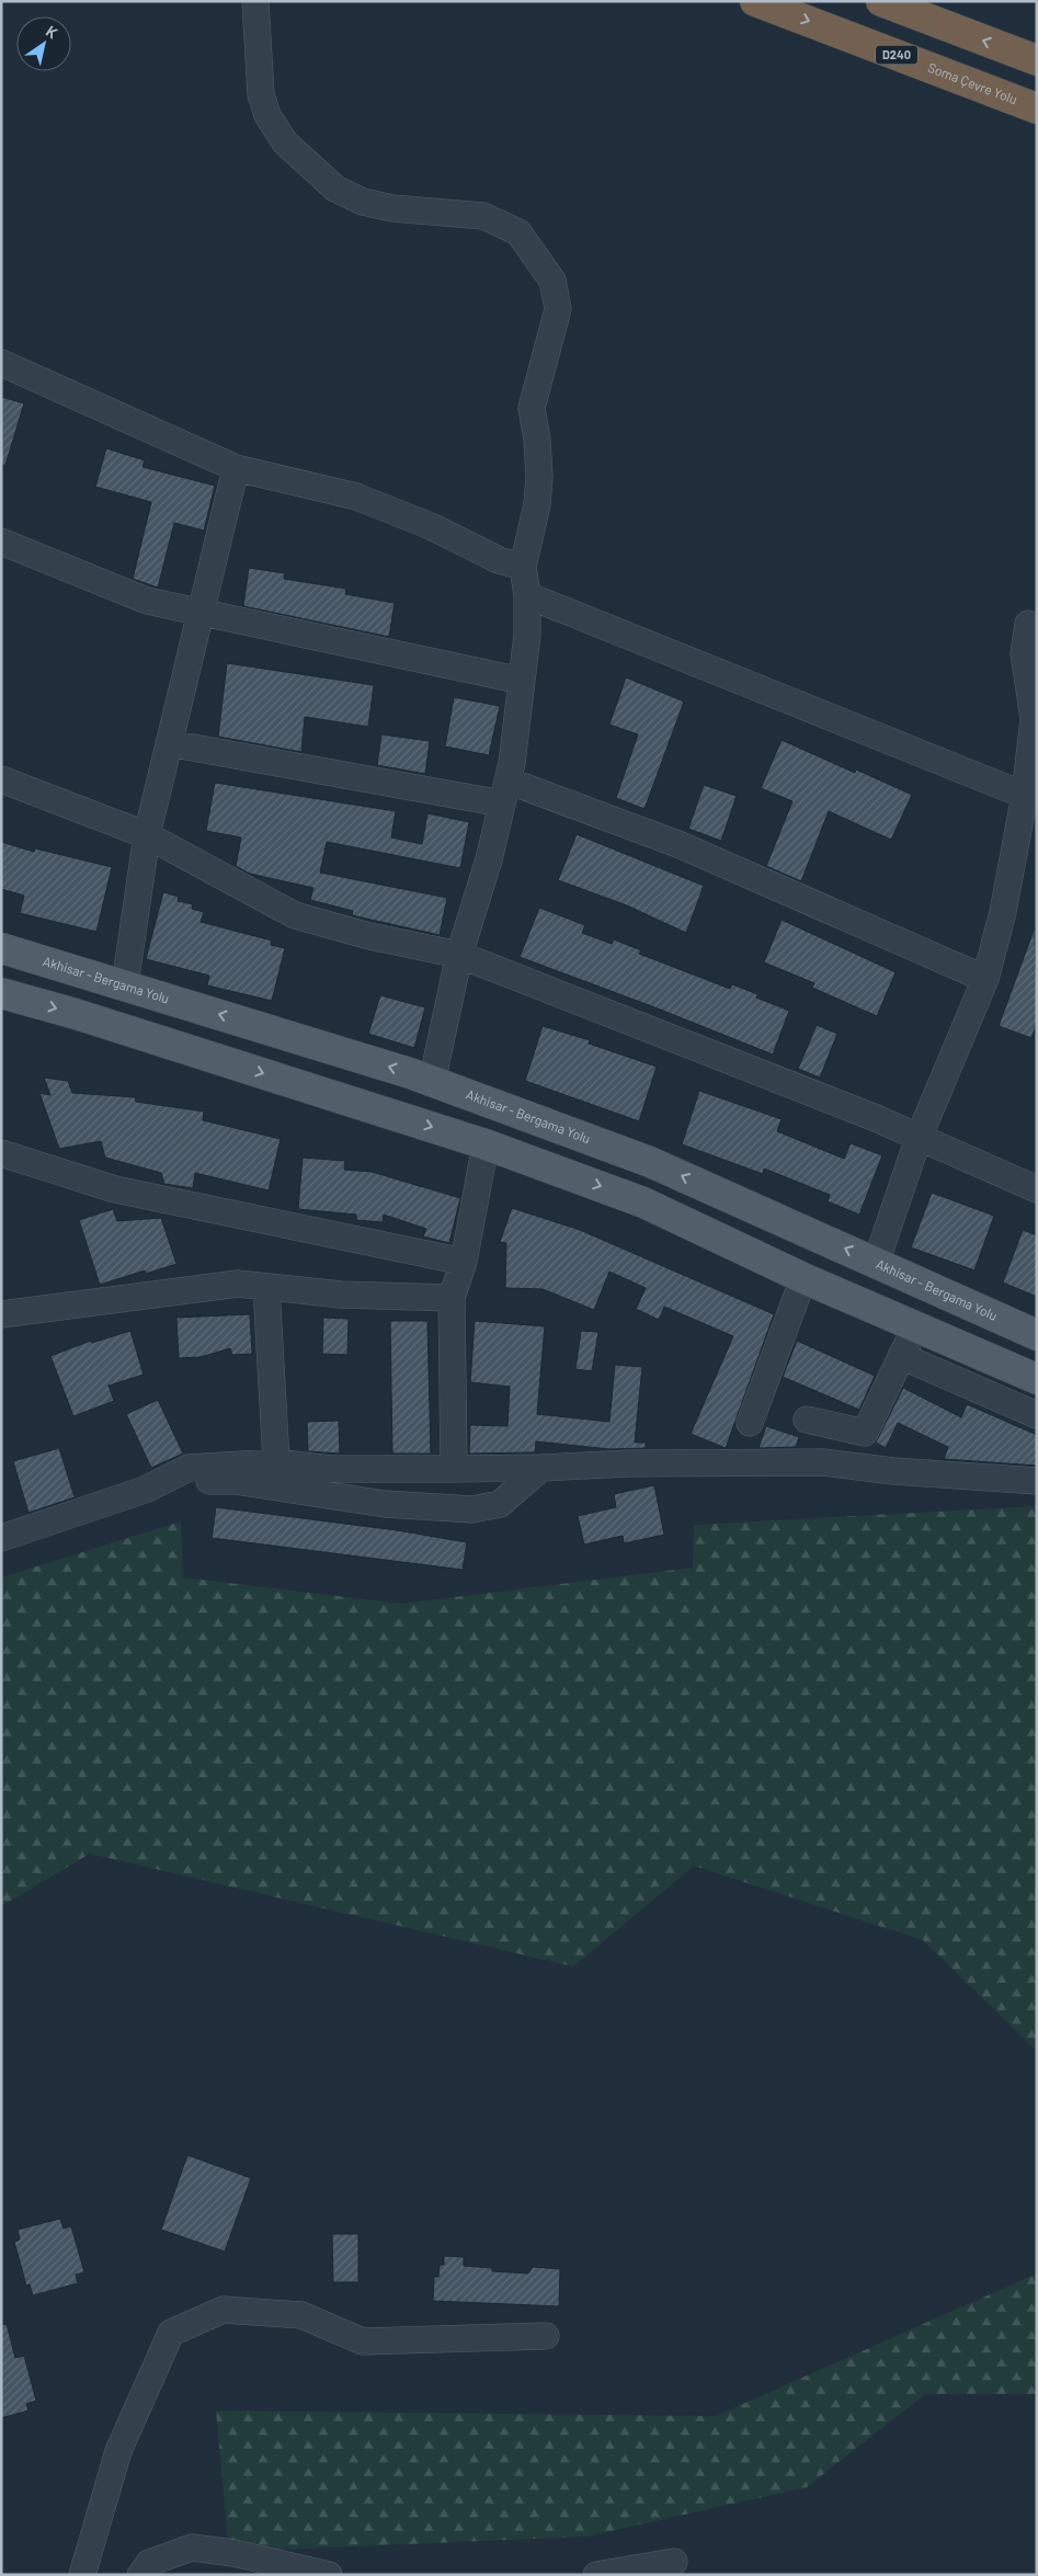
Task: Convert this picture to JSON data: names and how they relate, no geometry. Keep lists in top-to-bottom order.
{
  "streets": {
    "highway": ["D240", "Soma Çevre Yolu"],
    "main road": ["Akhisar - Bergama Yolu"]
  },
  "north": "top right"
}
